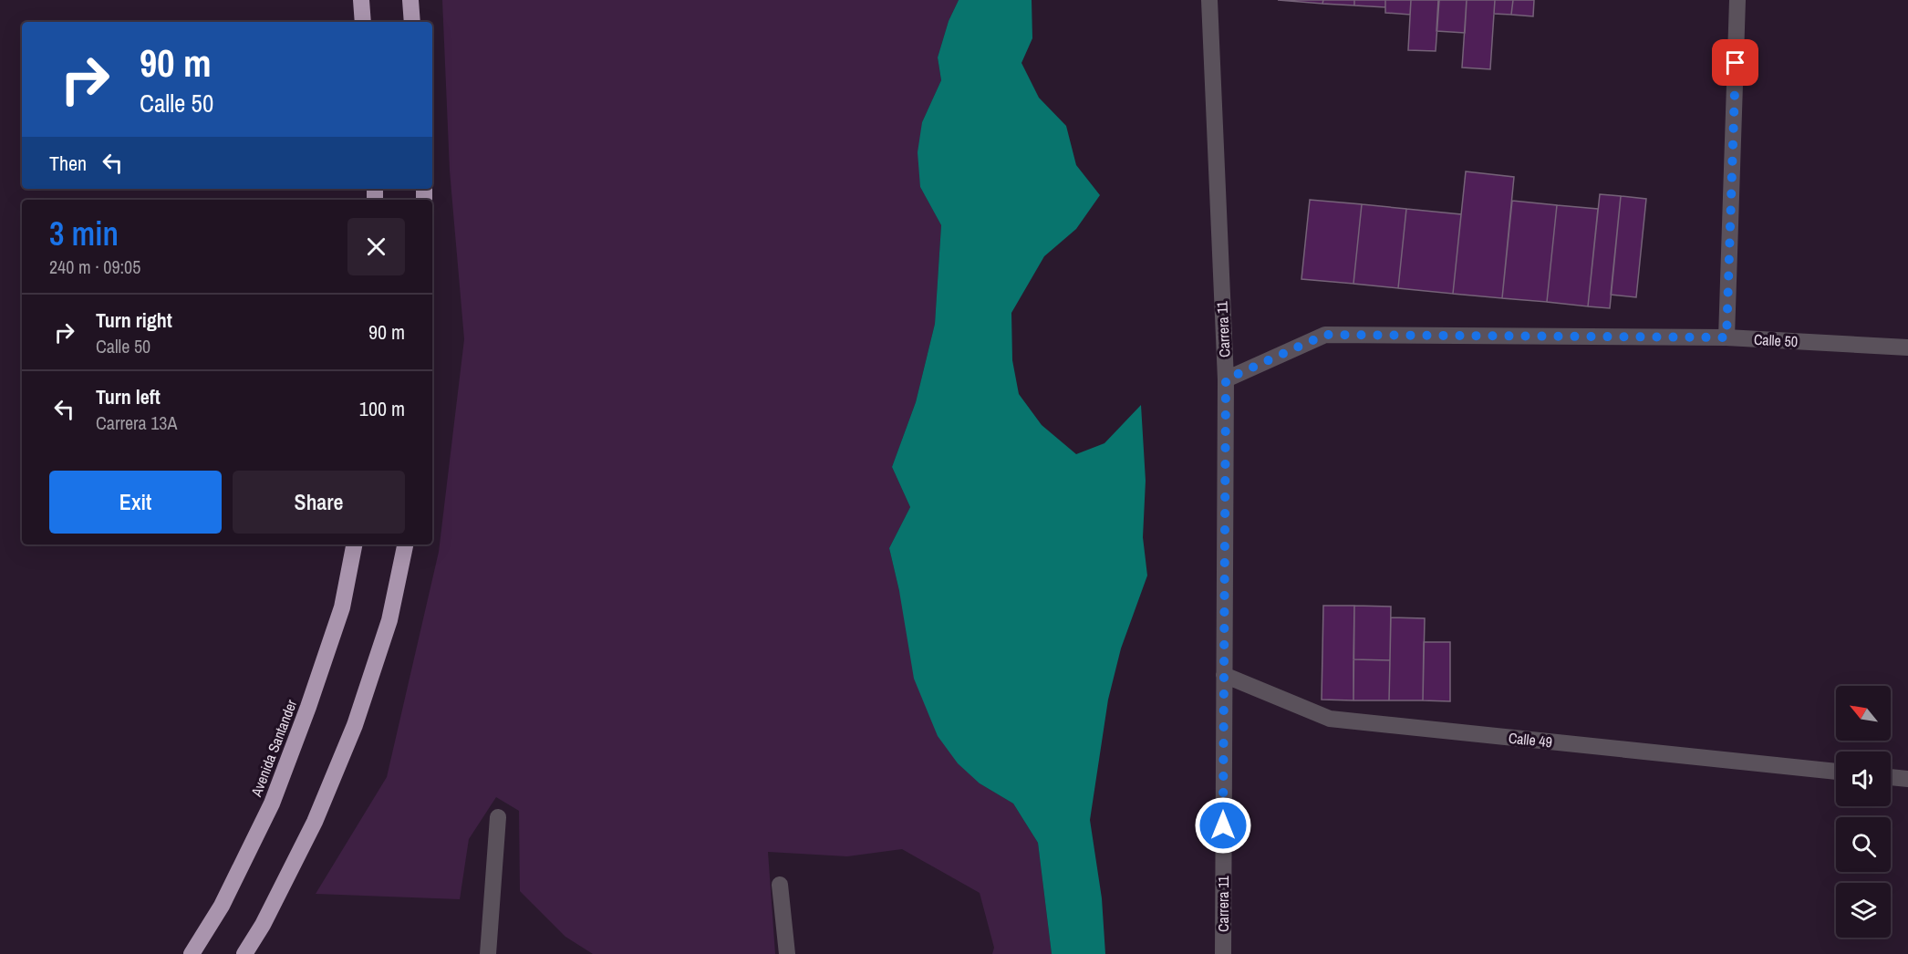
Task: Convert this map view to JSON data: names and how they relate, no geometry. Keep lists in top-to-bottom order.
{
  "streets": {
    "highway": ["Avenida Santander"],
    "street": ["Carrera 11", "Calle 50", "Calle 49"]
  },
  "crossings": [
    ["Carrera 11", "Calle 50"],
    ["Carrera 11", "Calle 49"]
  ],
  "north": "top left",
  "page": {
    "turn": ["90 m", "Calle 50"],
    "then": "Then",
    "heading": ["3 min", "240 m · 09:05"],
    "list": [
      {
        "name": "Turn right",
        "note": "Calle 50",
        "value": "90 m"
      },
      {
        "name": "Turn left",
        "note": "Carrera 13A",
        "value": "100 m"
      }
    ],
    "buttons": ["Exit", "Share"]
  }
}
